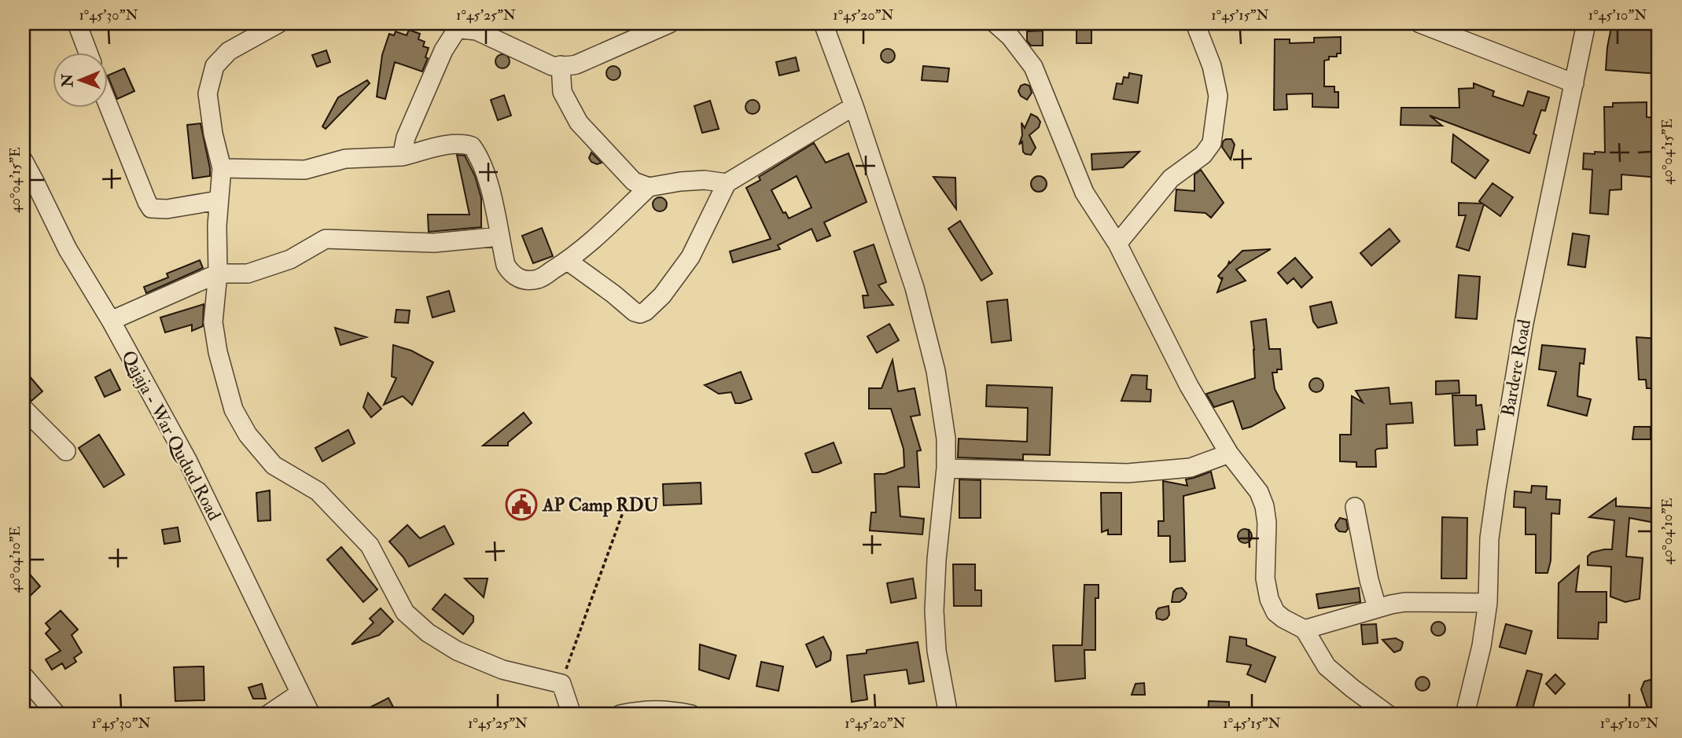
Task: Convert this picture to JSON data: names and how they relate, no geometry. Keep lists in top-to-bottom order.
{
  "streets": {
    "street": ["Bardere Road", "Qajaja - War Qudud Road"]
  },
  "places": {
    "public building": ["AP Camp RDU"]
  },
  "north": "left",
  "coordinates": [
    "1°45'30\"N",
    "1°45'25\"N",
    "1°45'20\"N",
    "1°45'15\"N",
    "1°45'10\"N",
    "40°04'15\"E",
    "40°04'10\"E"
  ]
}
